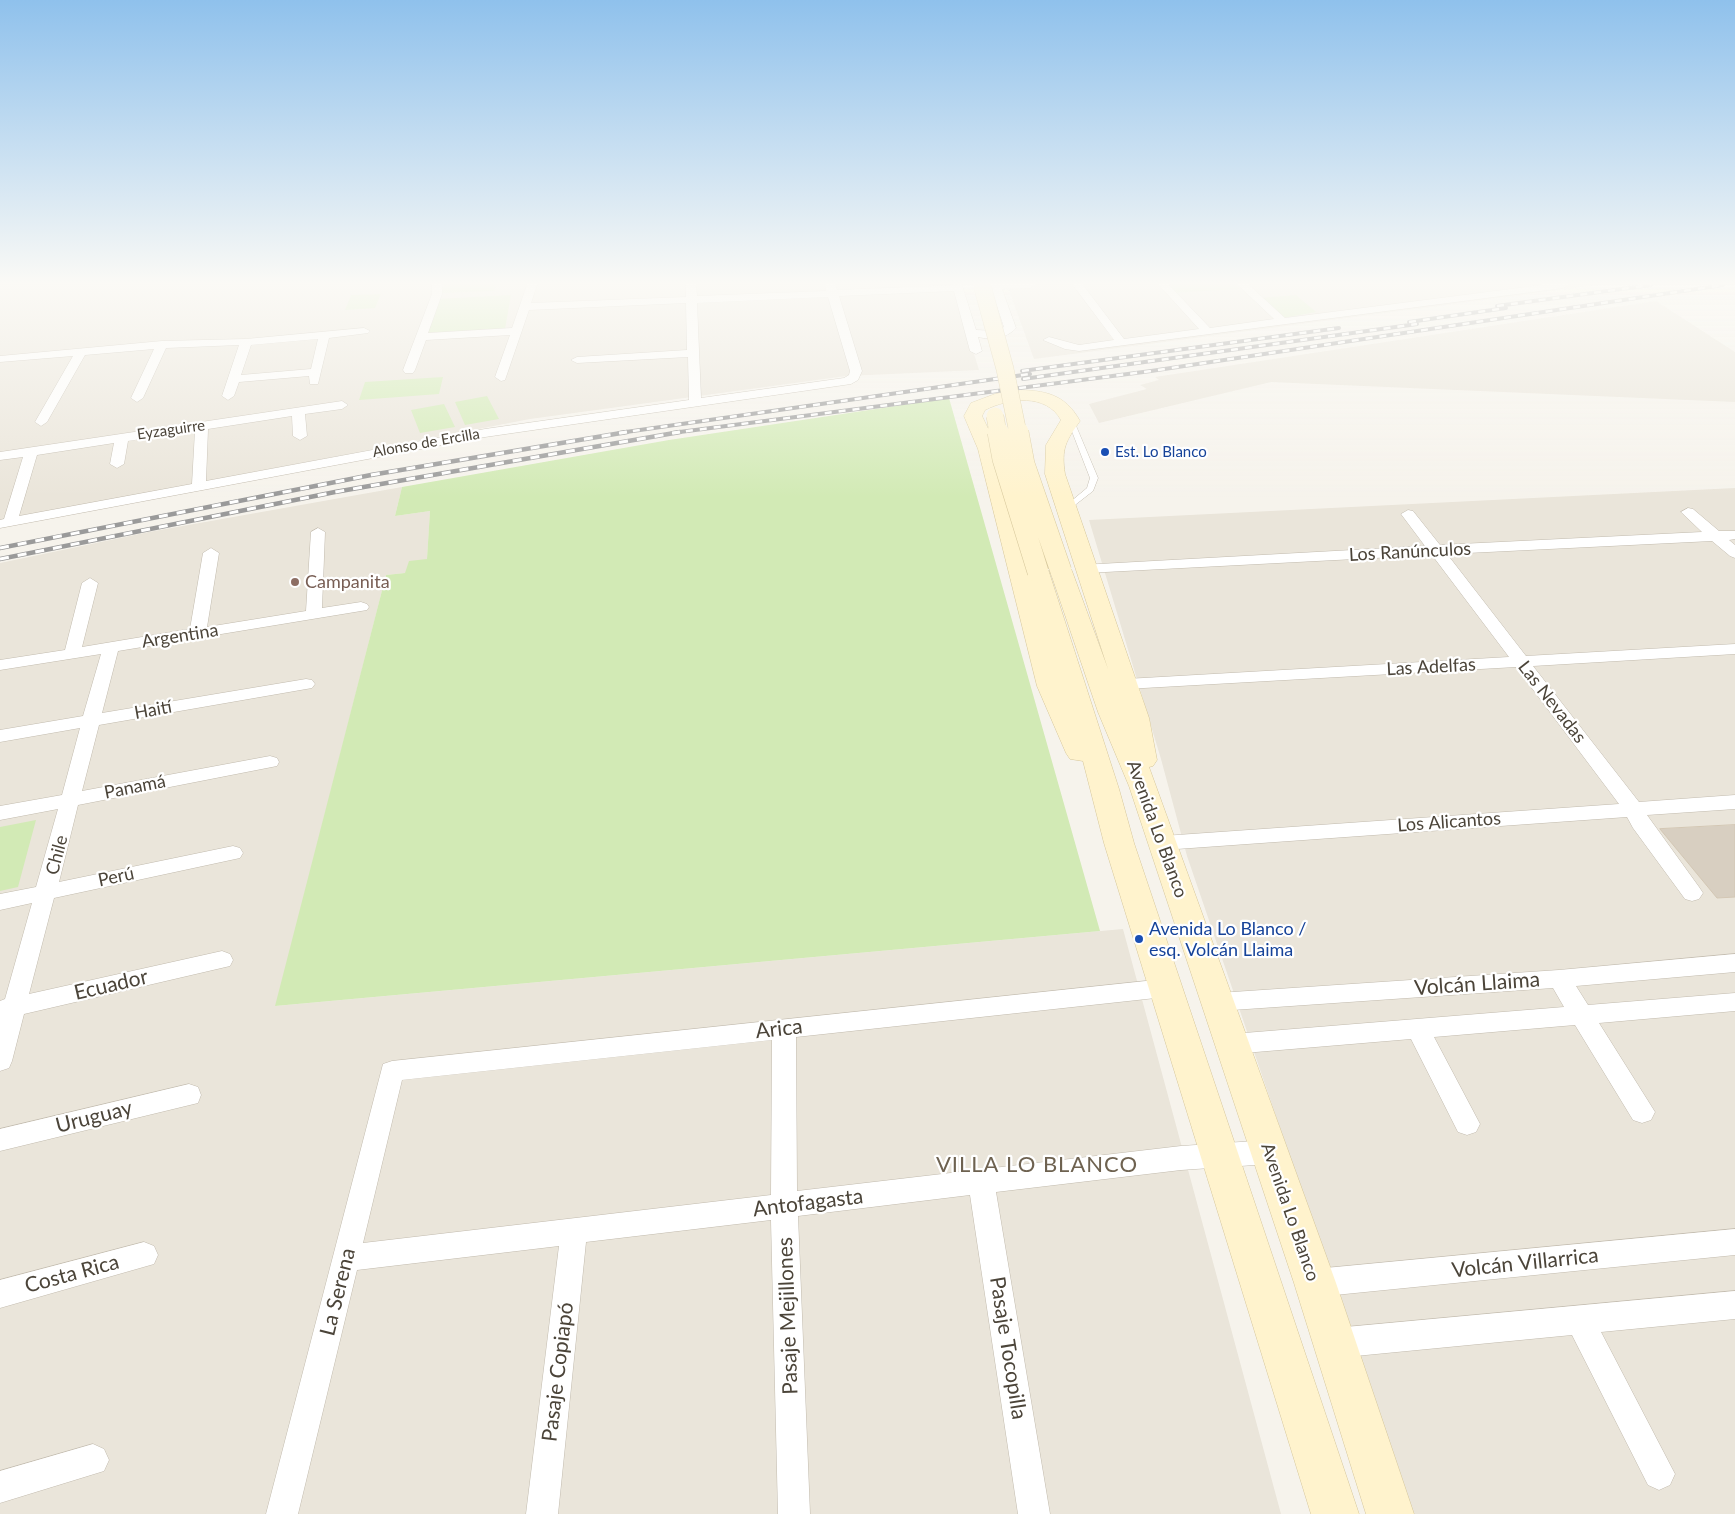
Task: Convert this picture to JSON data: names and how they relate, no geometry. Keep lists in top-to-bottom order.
{
  "streets": {
    "main road": ["Avenida Lo Blanco"],
    "street": [
      "Eyzaguirre",
      "Alonso de Ercilla",
      "Los Ranúnculos",
      "Argentina",
      "Las Adelfas",
      "Las Nevadas",
      "Haití",
      "Panamá",
      "Los Alicantos",
      "Chile",
      "Perú",
      "Volcán Llaima",
      "Ecuador",
      "Arica",
      "Uruguay",
      "Antofagasta",
      "Volcán Villarrica",
      "Costa Rica",
      "La Serena",
      "Pasaje Mejillones",
      "Pasaje Tocopilla",
      "Pasaje Copiapó"
    ]
  },
  "crossings": [
    ["Los Ranúnculos", "Las Nevadas"],
    ["Argentina", "Chile"],
    ["Las Adelfas", "Las Nevadas"],
    ["Las Nevadas", "Los Alicantos"],
    ["Haití", "Chile"],
    ["Panamá", "Chile"],
    ["Los Alicantos", "Avenida Lo Blanco"],
    ["Avenida Lo Blanco", "Volcán Llaima"],
    ["Avenida Lo Blanco", "Arica"],
    ["Avenida Lo Blanco", "Antofagasta"],
    ["Avenida Lo Blanco", "Volcán Villarrica"],
    ["Chile", "Perú"],
    ["Chile", "Ecuador"],
    ["Arica", "La Serena"],
    ["Arica", "Pasaje Mejillones"],
    ["Antofagasta", "La Serena"],
    ["Antofagasta", "Pasaje Mejillones"],
    ["Antofagasta", "Pasaje Tocopilla"],
    ["Antofagasta", "Pasaje Copiapó"]
  ],
  "districts": ["VILLA LO BLANCO"],
  "places": ["Est. Lo Blanco", "Campanita", "Avenida Lo Blanco / esq. Volcán Llaima"]
}
